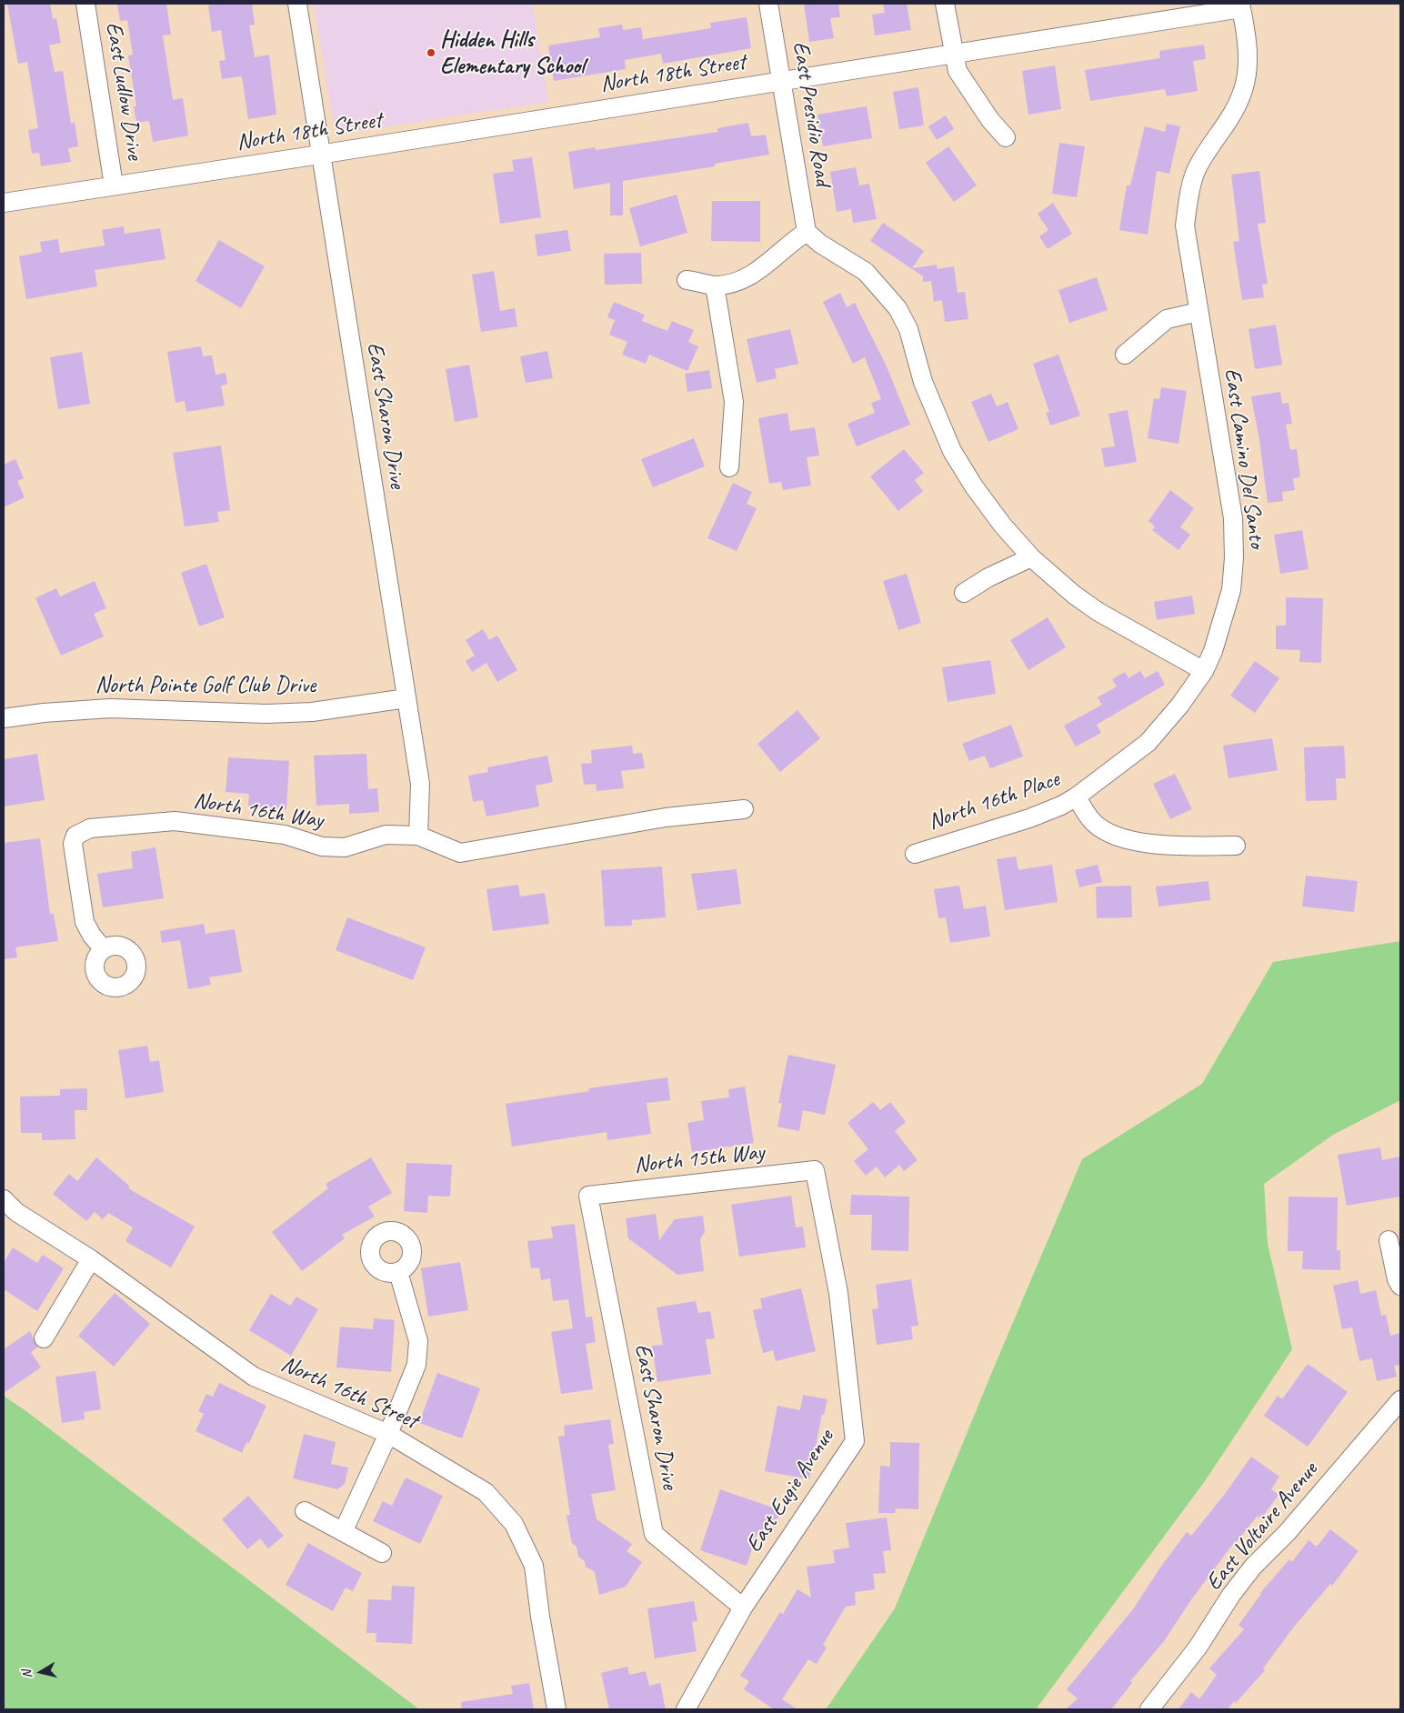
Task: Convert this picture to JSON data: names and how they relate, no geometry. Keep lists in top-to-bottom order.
{
  "streets": {
    "street": [
      "North 18th Street",
      "East Ludlow Drive",
      "East Presidio Road",
      "East Sharon Drive",
      "East Camino Del Santo",
      "North Pointe Golf Club Drive",
      "North 16th Place",
      "North 16th Way",
      "North 15th Way",
      "North 16th Street",
      "East Eugie Avenue",
      "East Voltaire Avenue"
    ]
  },
  "crossings": [
    ["North 18th Street", "East Ludlow Drive"],
    ["North 18th Street", "East Presidio Road"],
    ["North 18th Street", "East Sharon Drive"],
    ["North 18th Street", "East Camino Del Santo"],
    ["East Sharon Drive", "North Pointe Golf Club Drive"],
    ["East Sharon Drive", "North 16th Way"],
    ["East Sharon Drive", "North 15th Way"],
    ["East Sharon Drive", "East Eugie Avenue"],
    ["East Camino Del Santo", "North 16th Place"],
    ["North 15th Way", "East Eugie Avenue"]
  ],
  "places": ["Hidden Hills Elementary School"],
  "north": "left"
}
